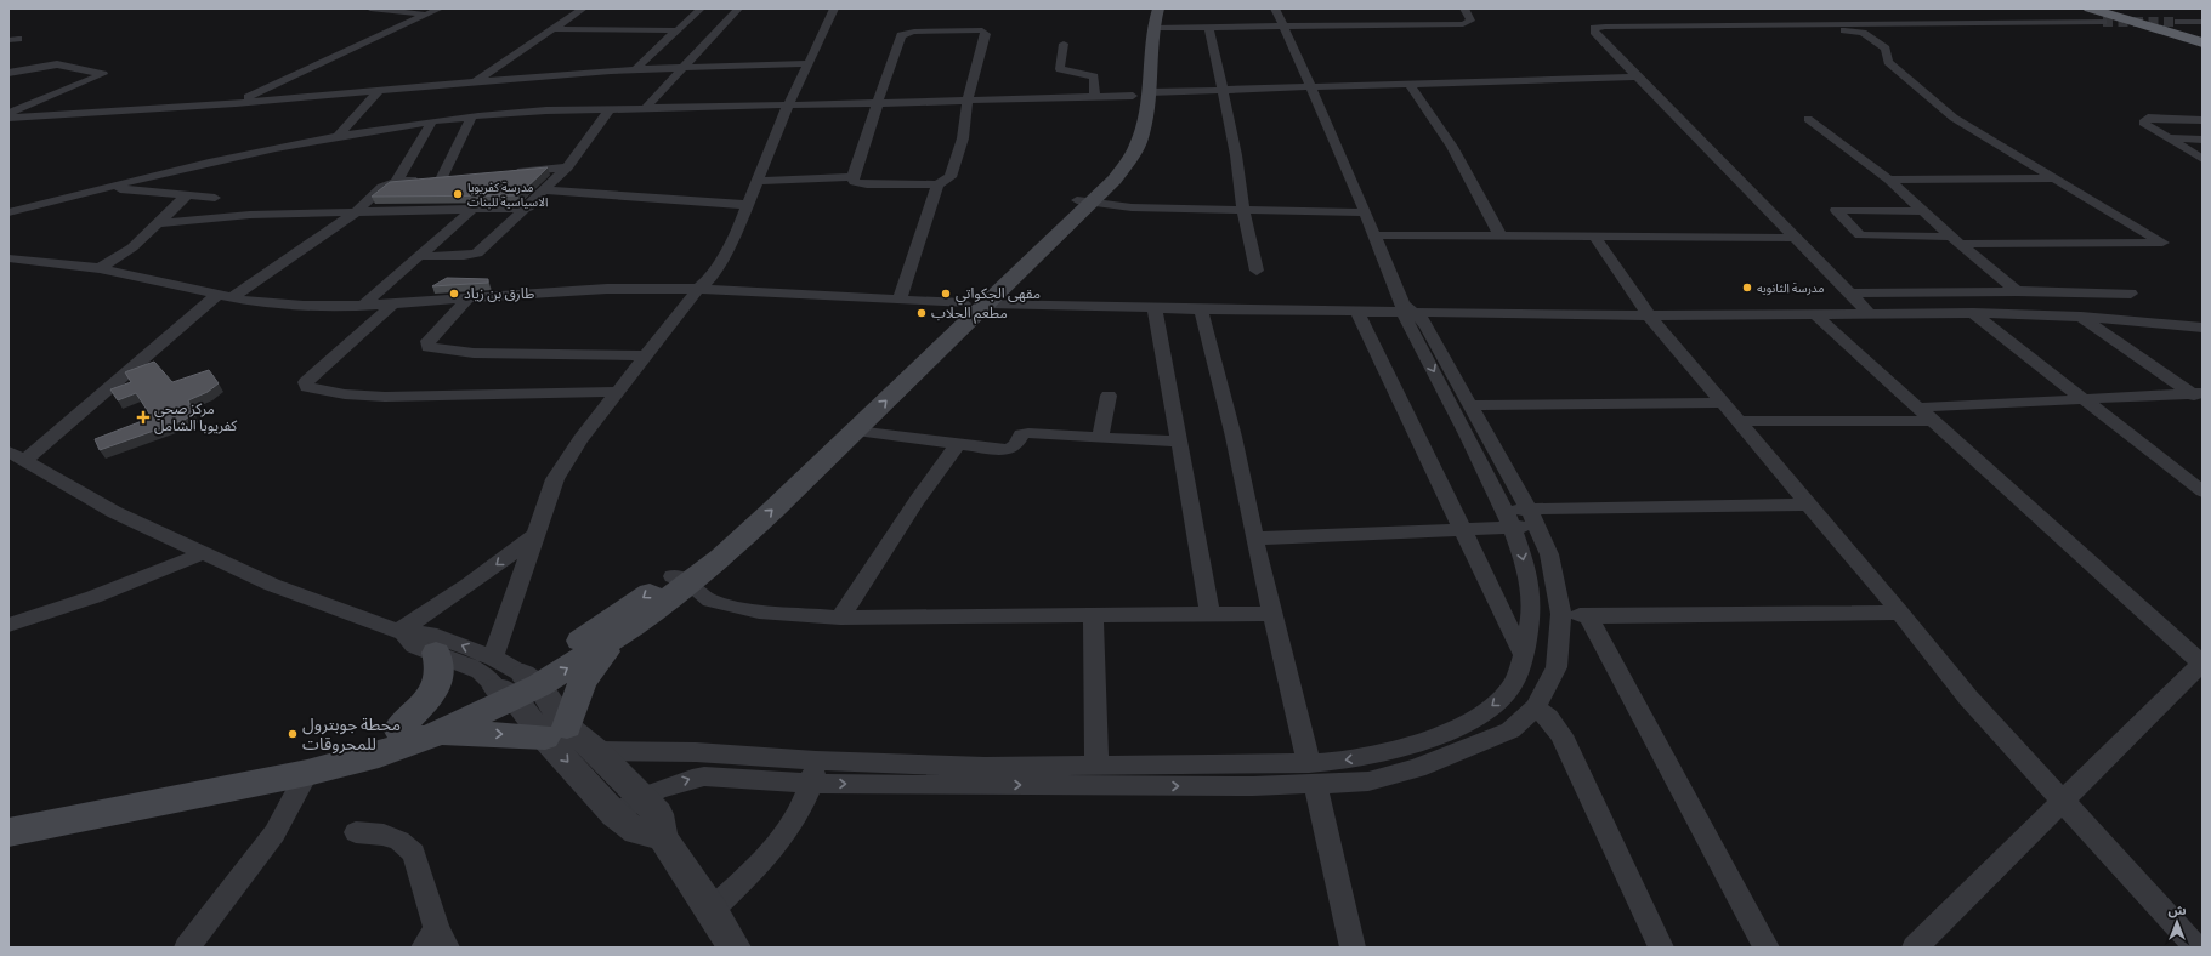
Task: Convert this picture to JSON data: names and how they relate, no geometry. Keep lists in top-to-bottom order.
{
  "places": {
    "other": [
      "مدرسة كفريوبا الاسياسية للبنات",
      "مدرسة الثانويه",
      "طارق بن زياد",
      "مقهى الجكواتي",
      "مطعم الحلاب",
      "محطة جوبترول للمحروقات"
    ],
    "health": ["مركز صحي كفريوبا الشامل"]
  },
  "north": "top"
}
